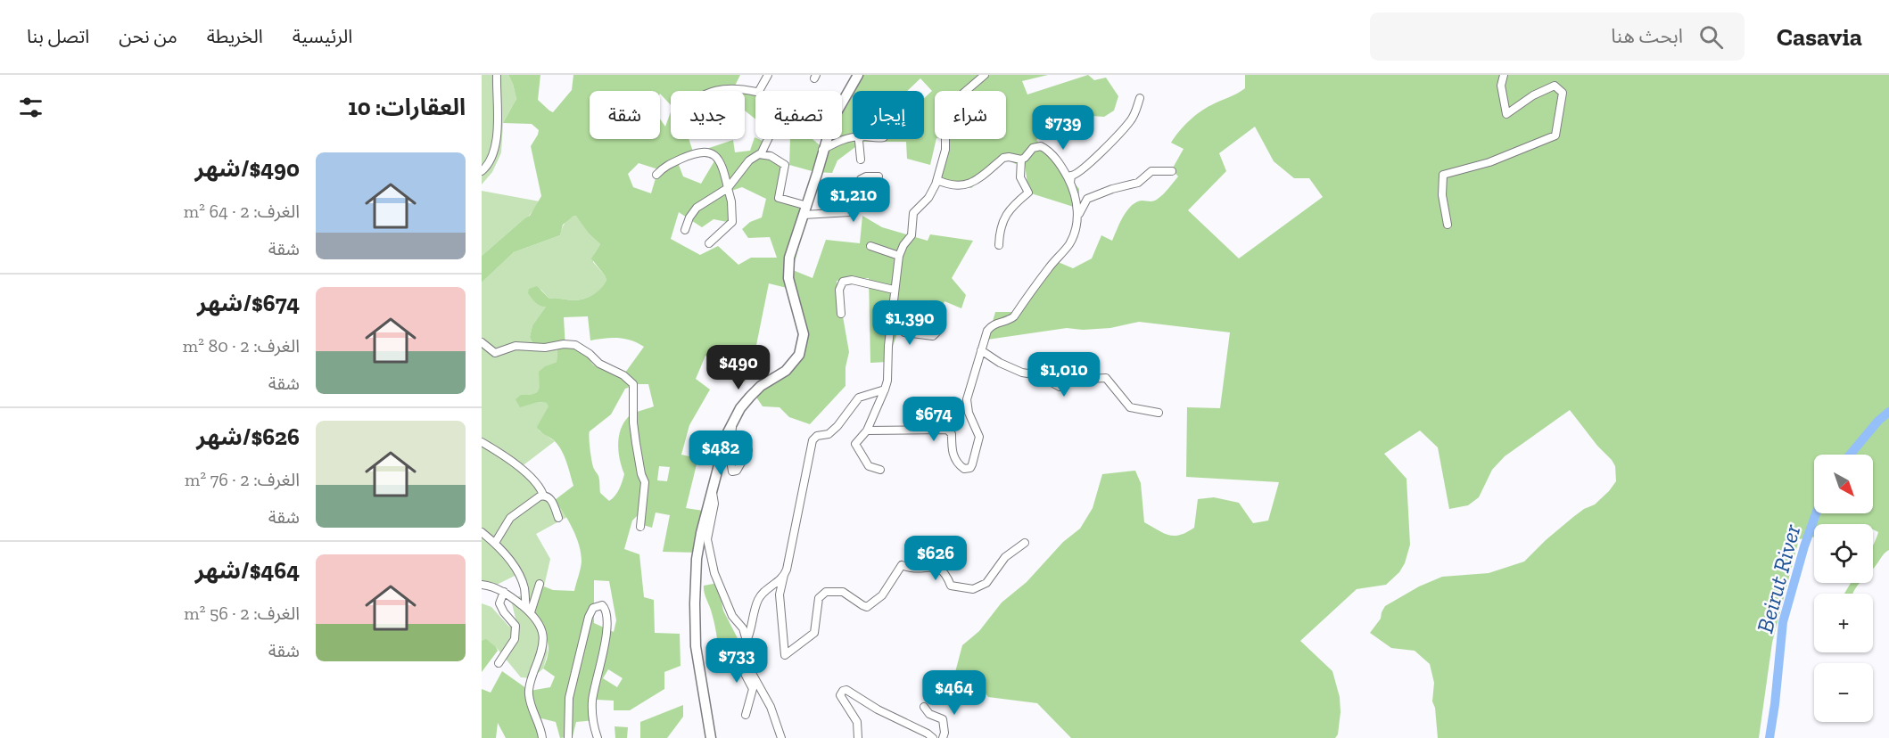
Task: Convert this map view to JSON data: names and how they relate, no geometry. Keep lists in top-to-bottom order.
{
  "water": ["Beirut River"],
  "north": "bottom right",
  "page": {
    "header": "Casavia",
    "search": "ابحث هنا",
    "nav": [
      "الرئيسية",
      "الخريطة",
      "من نحن",
      "اتصل بنا"
    ],
    "heading": "العقارات: 10",
    "chip": [
      "شراء",
      "إيجار",
      "تصفية",
      "جديد",
      "شقة"
    ],
    "price": [
      "$739",
      "$1,210",
      "$1,390",
      "$490",
      "$1,010",
      "$674",
      "$482",
      "$626",
      "$733",
      "$464"
    ],
    "list": [
      {
        "name": "$490/شهر",
        "note": "الغرف: 2 · 64 m² · شقة"
      },
      {
        "name": "$674/شهر",
        "note": "الغرف: 2 · 80 m² · شقة"
      },
      {
        "name": "$626/شهر",
        "note": "الغرف: 2 · 76 m² · شقة"
      },
      {
        "name": "$464/شهر",
        "note": "الغرف: 2 · 56 m² · شقة"
      }
    ],
    "map_buttons": ["+", "−"]
  }
}
